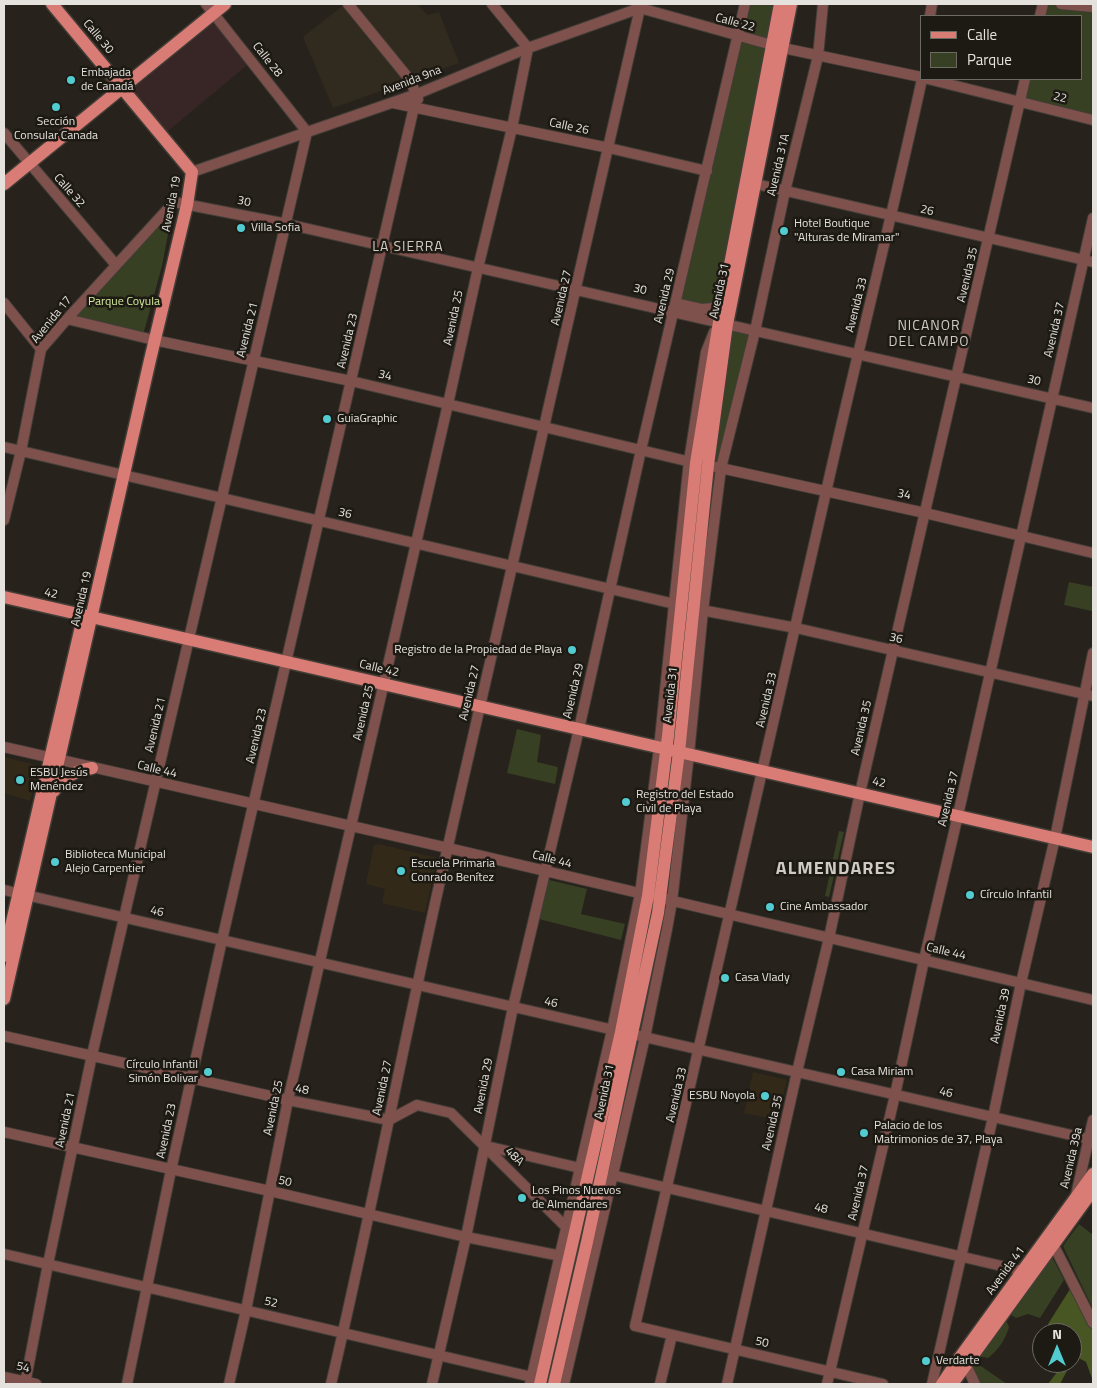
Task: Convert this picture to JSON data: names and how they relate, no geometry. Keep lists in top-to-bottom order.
{
  "streets": {
    "main road": [
      "Calle 30",
      "Avenida 19",
      "Avenida 31",
      "42",
      "Calle 42",
      "Avenida 41"
    ],
    "street": [
      "Calle 22",
      "Calle 28",
      "Avenida 9na",
      "22",
      "Calle 26",
      "Avenida 31A",
      "Calle 32",
      "30",
      "26",
      "Avenida 35",
      "Avenida 29",
      "Avenida 27",
      "Avenida 33",
      "Avenida 25",
      "Avenida 17",
      "Avenida 21",
      "Avenida 37",
      "Avenida 23",
      "34",
      "36",
      "Calle 44",
      "46",
      "Avenida 39",
      "48",
      "48A",
      "Avenida 39a",
      "50",
      "52",
      "54"
    ]
  },
  "crossings": [
    ["Calle 22", "Avenida 9na"],
    ["Calle 22", "Avenida 31A"],
    ["Calle 22", "Avenida 31"],
    ["Calle 22", "Avenida 29"],
    ["Calle 22", "Avenida 27"],
    ["Calle 28", "Avenida 9na"],
    ["Calle 28", "Avenida 21"],
    ["Avenida 9na", "Calle 26"],
    ["Avenida 9na", "Avenida 19"],
    ["Avenida 9na", "Avenida 27"],
    ["Avenida 9na", "Avenida 25"],
    ["Avenida 9na", "Avenida 21"],
    ["Avenida 9na", "Avenida 23"],
    ["22", "Avenida 35"],
    ["Calle 26", "Avenida 29"],
    ["Calle 26", "Avenida 27"],
    ["Calle 26", "Avenida 25"],
    ["Calle 26", "Avenida 23"],
    ["Avenida 31A", "30"],
    ["Avenida 31A", "26"],
    ["Avenida 31A", "Avenida 31"],
    ["Calle 32", "Avenida 17"],
    ["30", "Avenida 19"],
    ["30", "Avenida 35"],
    ["30", "Avenida 31"],
    ["30", "Avenida 29"],
    ["30", "Avenida 27"],
    ["30", "Avenida 33"],
    ["30", "Avenida 25"],
    ["30", "Avenida 17"],
    ["30", "Avenida 21"],
    ["30", "Avenida 37"],
    ["30", "Avenida 23"],
    ["Avenida 19", "Avenida 17"],
    ["Avenida 19", "34"],
    ["Avenida 19", "36"],
    ["Avenida 19", "42"],
    ["Avenida 19", "Calle 42"],
    ["Avenida 19", "Calle 44"],
    ["Avenida 19", "46"],
    ["26", "Avenida 35"],
    ["26", "Avenida 31"],
    ["26", "Avenida 33"],
    ["26", "Avenida 37"],
    ["Avenida 35", "34"],
    ["Avenida 35", "36"],
    ["Avenida 35", "42"],
    ["Avenida 35", "Calle 44"],
    ["Avenida 35", "46"],
    ["Avenida 35", "48"],
    ["Avenida 35", "50"],
    ["Avenida 31", "34"],
    ["Avenida 31", "36"],
    ["Avenida 31", "42"],
    ["Avenida 31", "Calle 42"],
    ["Avenida 31", "Calle 44"],
    ["Avenida 31", "46"],
    ["Avenida 31", "48"],
    ["Avenida 31", "48A"],
    ["Avenida 31", "50"],
    ["Avenida 31", "52"],
    ["Avenida 29", "34"],
    ["Avenida 29", "36"],
    ["Avenida 29", "Calle 42"],
    ["Avenida 29", "Calle 44"],
    ["Avenida 29", "46"],
    ["Avenida 29", "48A"],
    ["Avenida 29", "50"],
    ["Avenida 29", "52"],
    ["Avenida 27", "34"],
    ["Avenida 27", "36"],
    ["Avenida 27", "Calle 42"],
    ["Avenida 27", "Calle 44"],
    ["Avenida 27", "46"],
    ["Avenida 27", "48"],
    ["Avenida 27", "50"],
    ["Avenida 27", "52"],
    ["Avenida 33", "34"],
    ["Avenida 33", "36"],
    ["Avenida 33", "42"],
    ["Avenida 33", "Calle 44"],
    ["Avenida 33", "46"],
    ["Avenida 33", "48"],
    ["Avenida 33", "50"],
    ["Avenida 25", "34"],
    ["Avenida 25", "36"],
    ["Avenida 25", "Calle 42"],
    ["Avenida 25", "Calle 44"],
    ["Avenida 25", "46"],
    ["Avenida 25", "48"],
    ["Avenida 25", "50"],
    ["Avenida 25", "52"],
    ["Avenida 17", "34"],
    ["Avenida 17", "36"],
    ["Avenida 21", "34"],
    ["Avenida 21", "36"],
    ["Avenida 21", "Calle 42"],
    ["Avenida 21", "Calle 44"],
    ["Avenida 21", "46"],
    ["Avenida 21", "48"],
    ["Avenida 21", "50"],
    ["Avenida 21", "52"],
    ["Avenida 21", "54"],
    ["Avenida 37", "34"],
    ["Avenida 37", "36"],
    ["Avenida 37", "42"],
    ["Avenida 37", "Calle 44"],
    ["Avenida 37", "46"],
    ["Avenida 37", "48"],
    ["Avenida 37", "50"],
    ["Avenida 23", "34"],
    ["Avenida 23", "36"],
    ["Avenida 23", "Calle 42"],
    ["Avenida 23", "Calle 44"],
    ["Avenida 23", "46"],
    ["Avenida 23", "48"],
    ["Avenida 23", "50"],
    ["Avenida 23", "52"],
    ["36", "Avenida 39"],
    ["42", "Calle 42"],
    ["42", "Avenida 39"],
    ["Calle 44", "Avenida 39"],
    ["46", "Avenida 39"],
    ["46", "Avenida 39a"],
    ["Avenida 39", "48"],
    ["48", "Avenida 41"],
    ["Avenida 39a", "Avenida 41"]
  ],
  "districts": ["LA SIERRA", "NICANOR DEL CAMPO", "ALMENDARES"],
  "parks": ["Parque Coyula"],
  "places": [
    "Embajada de Canadá",
    "Sección Consular Canada",
    "Villa Sofia",
    "Hotel Boutique \"Alturas de Miramar\"",
    "GuiaGraphic",
    "Registro de la Propiedad de Playa",
    "ESBU Jesús Menéndez",
    "Registro del Estado Civil de Playa",
    "Biblioteca Municipal Alejo Carpentier",
    "Escuela Primaria Conrado Benítez",
    "Círculo Infantil",
    "Cine Ambassador",
    "Casa Vlady",
    "Círculo Infantil Simón Bolivar",
    "Casa Miriam",
    "ESBU Noyola",
    "Palacio de los Matrimonios de 37, Playa",
    "Los Pinos Nuevos de Almendares",
    "Verdarte"
  ],
  "legend": ["Calle", "Parque"],
  "north": "top"
}
